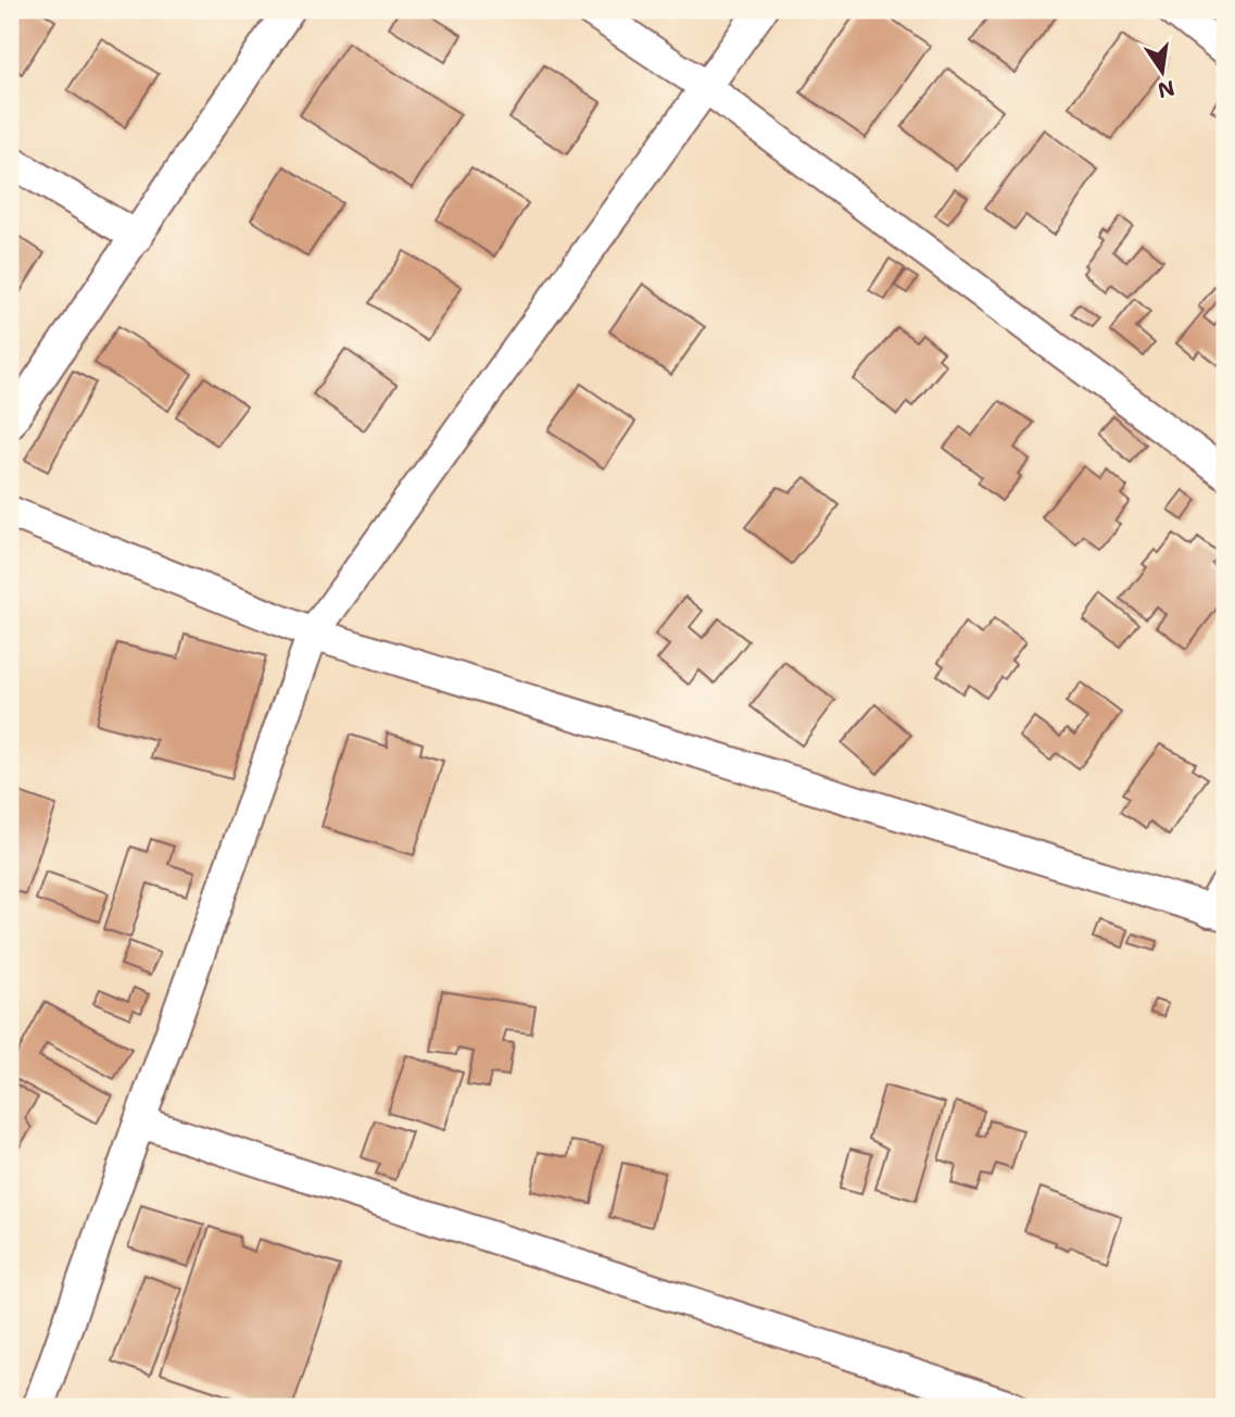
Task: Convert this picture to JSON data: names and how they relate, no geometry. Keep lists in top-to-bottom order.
{
  "north": "bottom"
}
